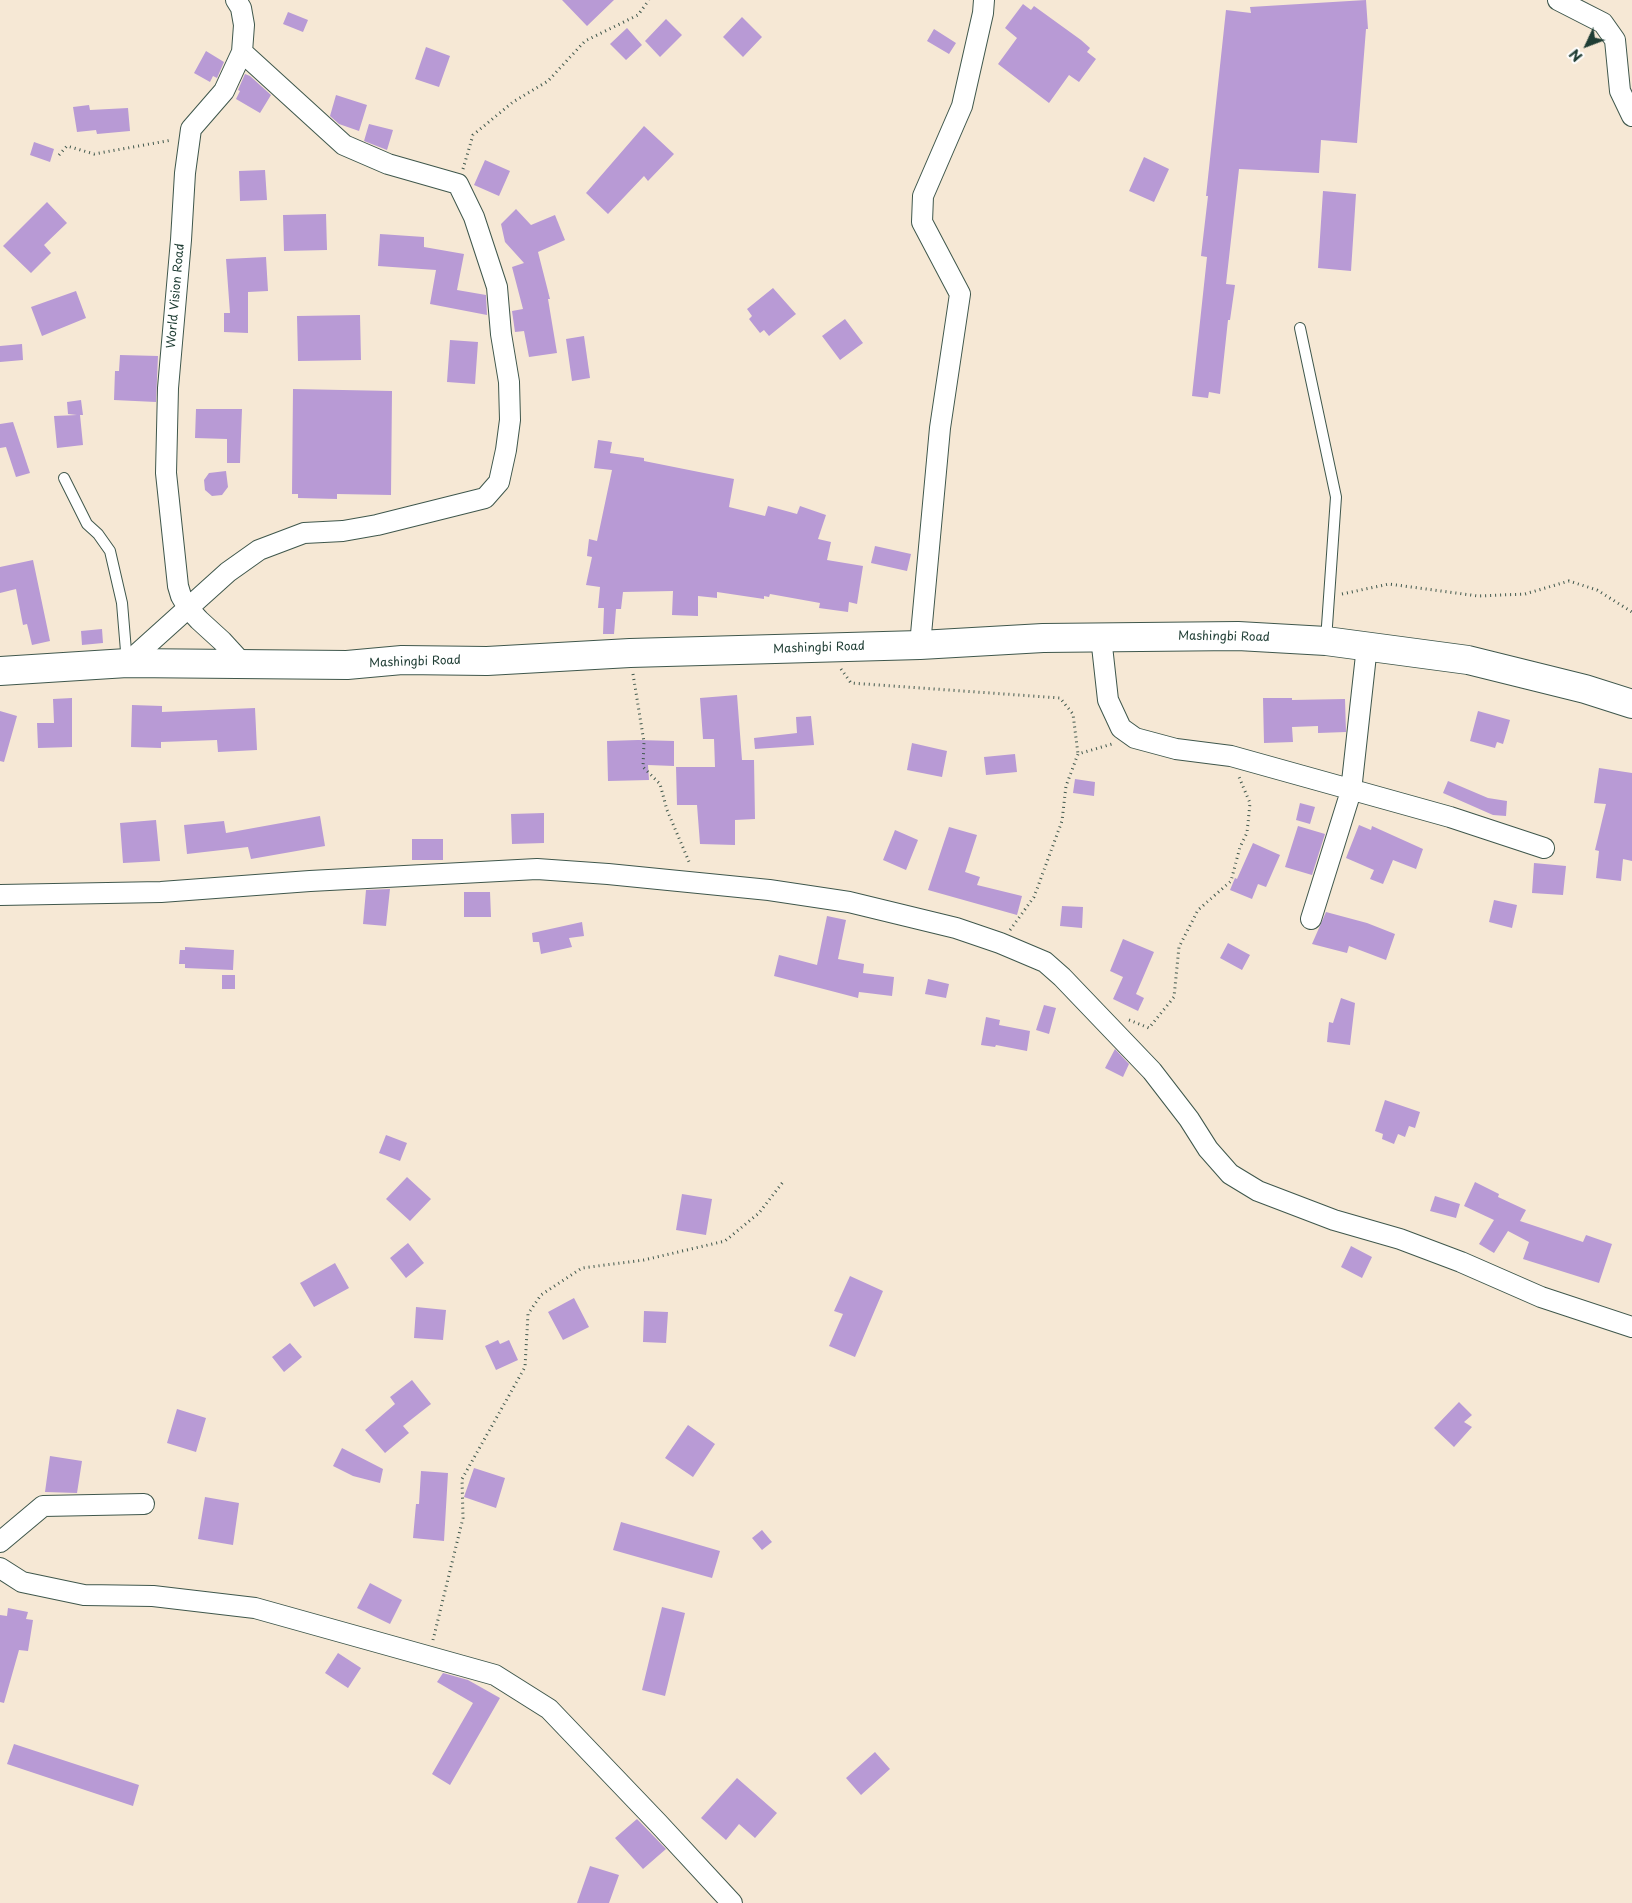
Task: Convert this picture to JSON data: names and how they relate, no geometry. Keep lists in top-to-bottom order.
{
  "streets": {
    "main road": ["Mashingbi Road"],
    "street": ["World Vision Road"]
  },
  "north": "bottom left"
}
